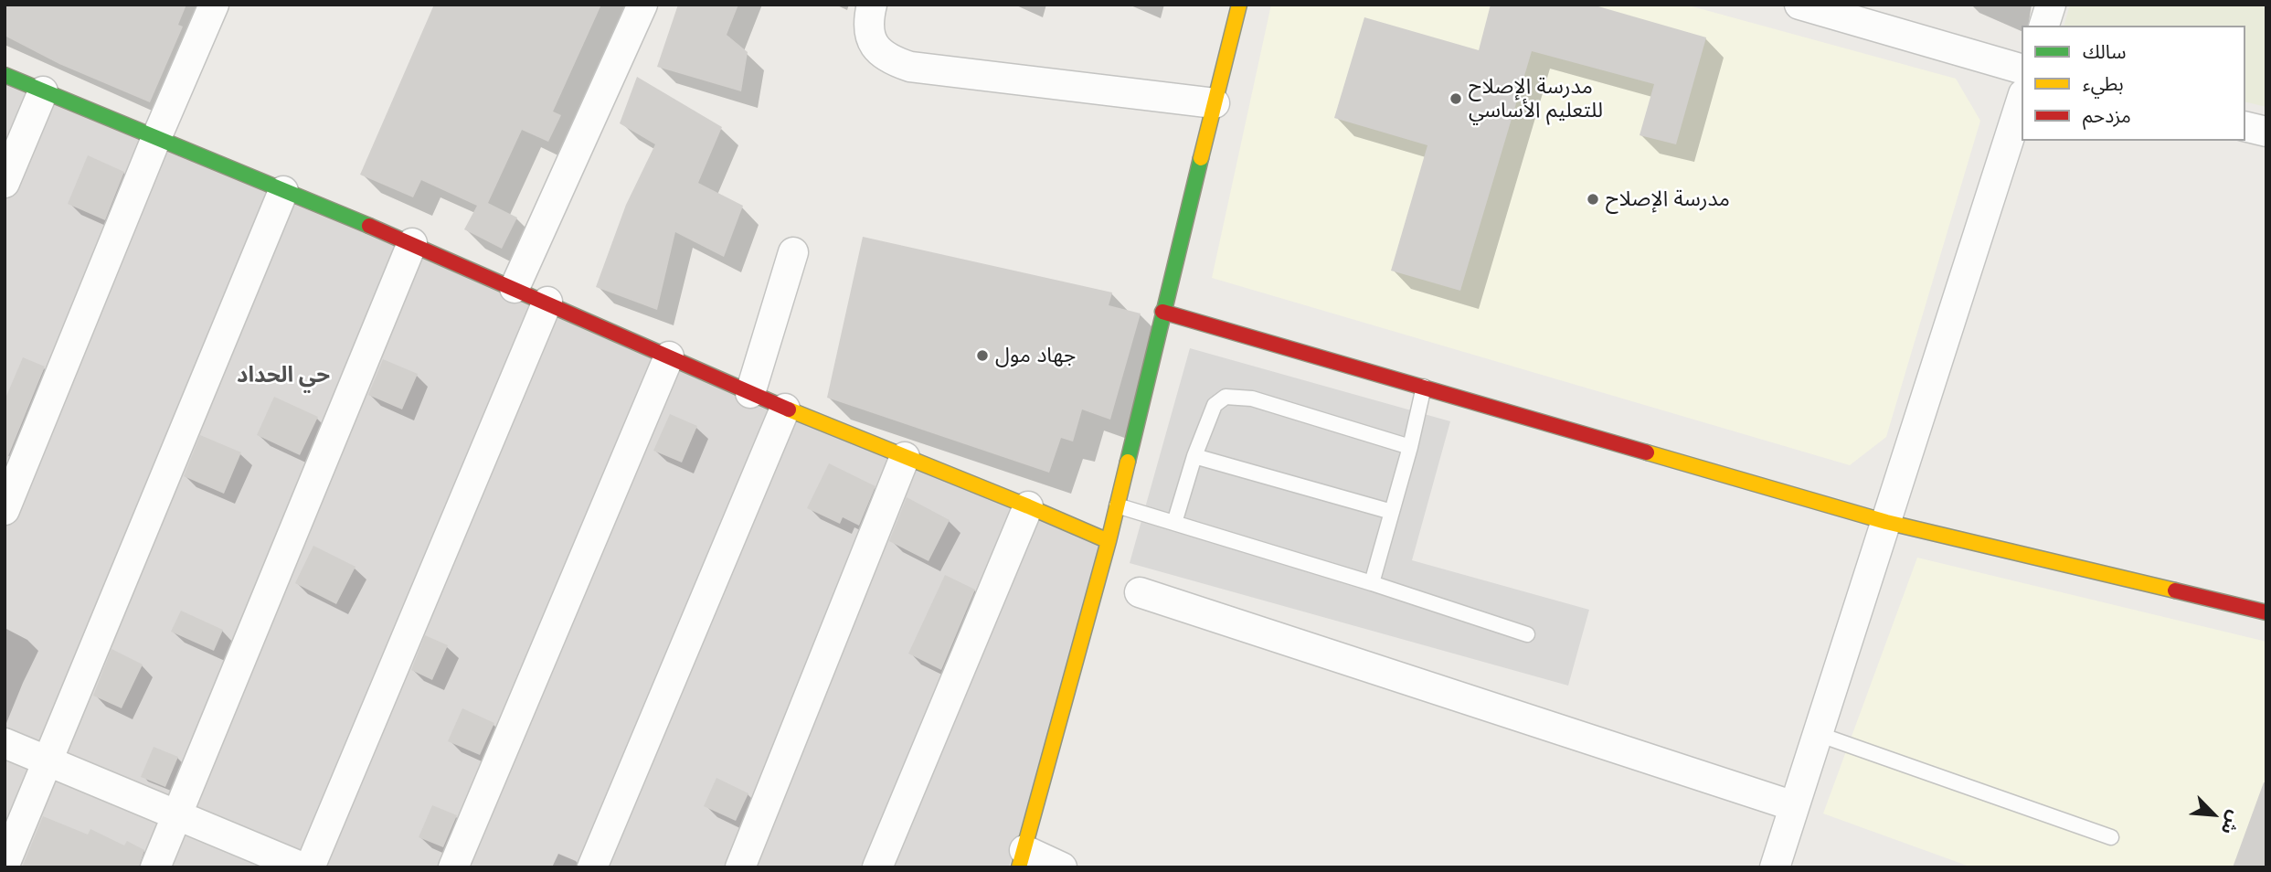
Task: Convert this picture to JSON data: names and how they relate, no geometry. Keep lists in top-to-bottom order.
{
  "districts": ["حي الحداد"],
  "places": ["مدرسة الإصلاح للتعليم الأساسي", "مدرسة الإصلاح", "جهاد مول"],
  "legend": ["سالك", "بطيء", "مزدحم"],
  "north": "bottom right"
}
